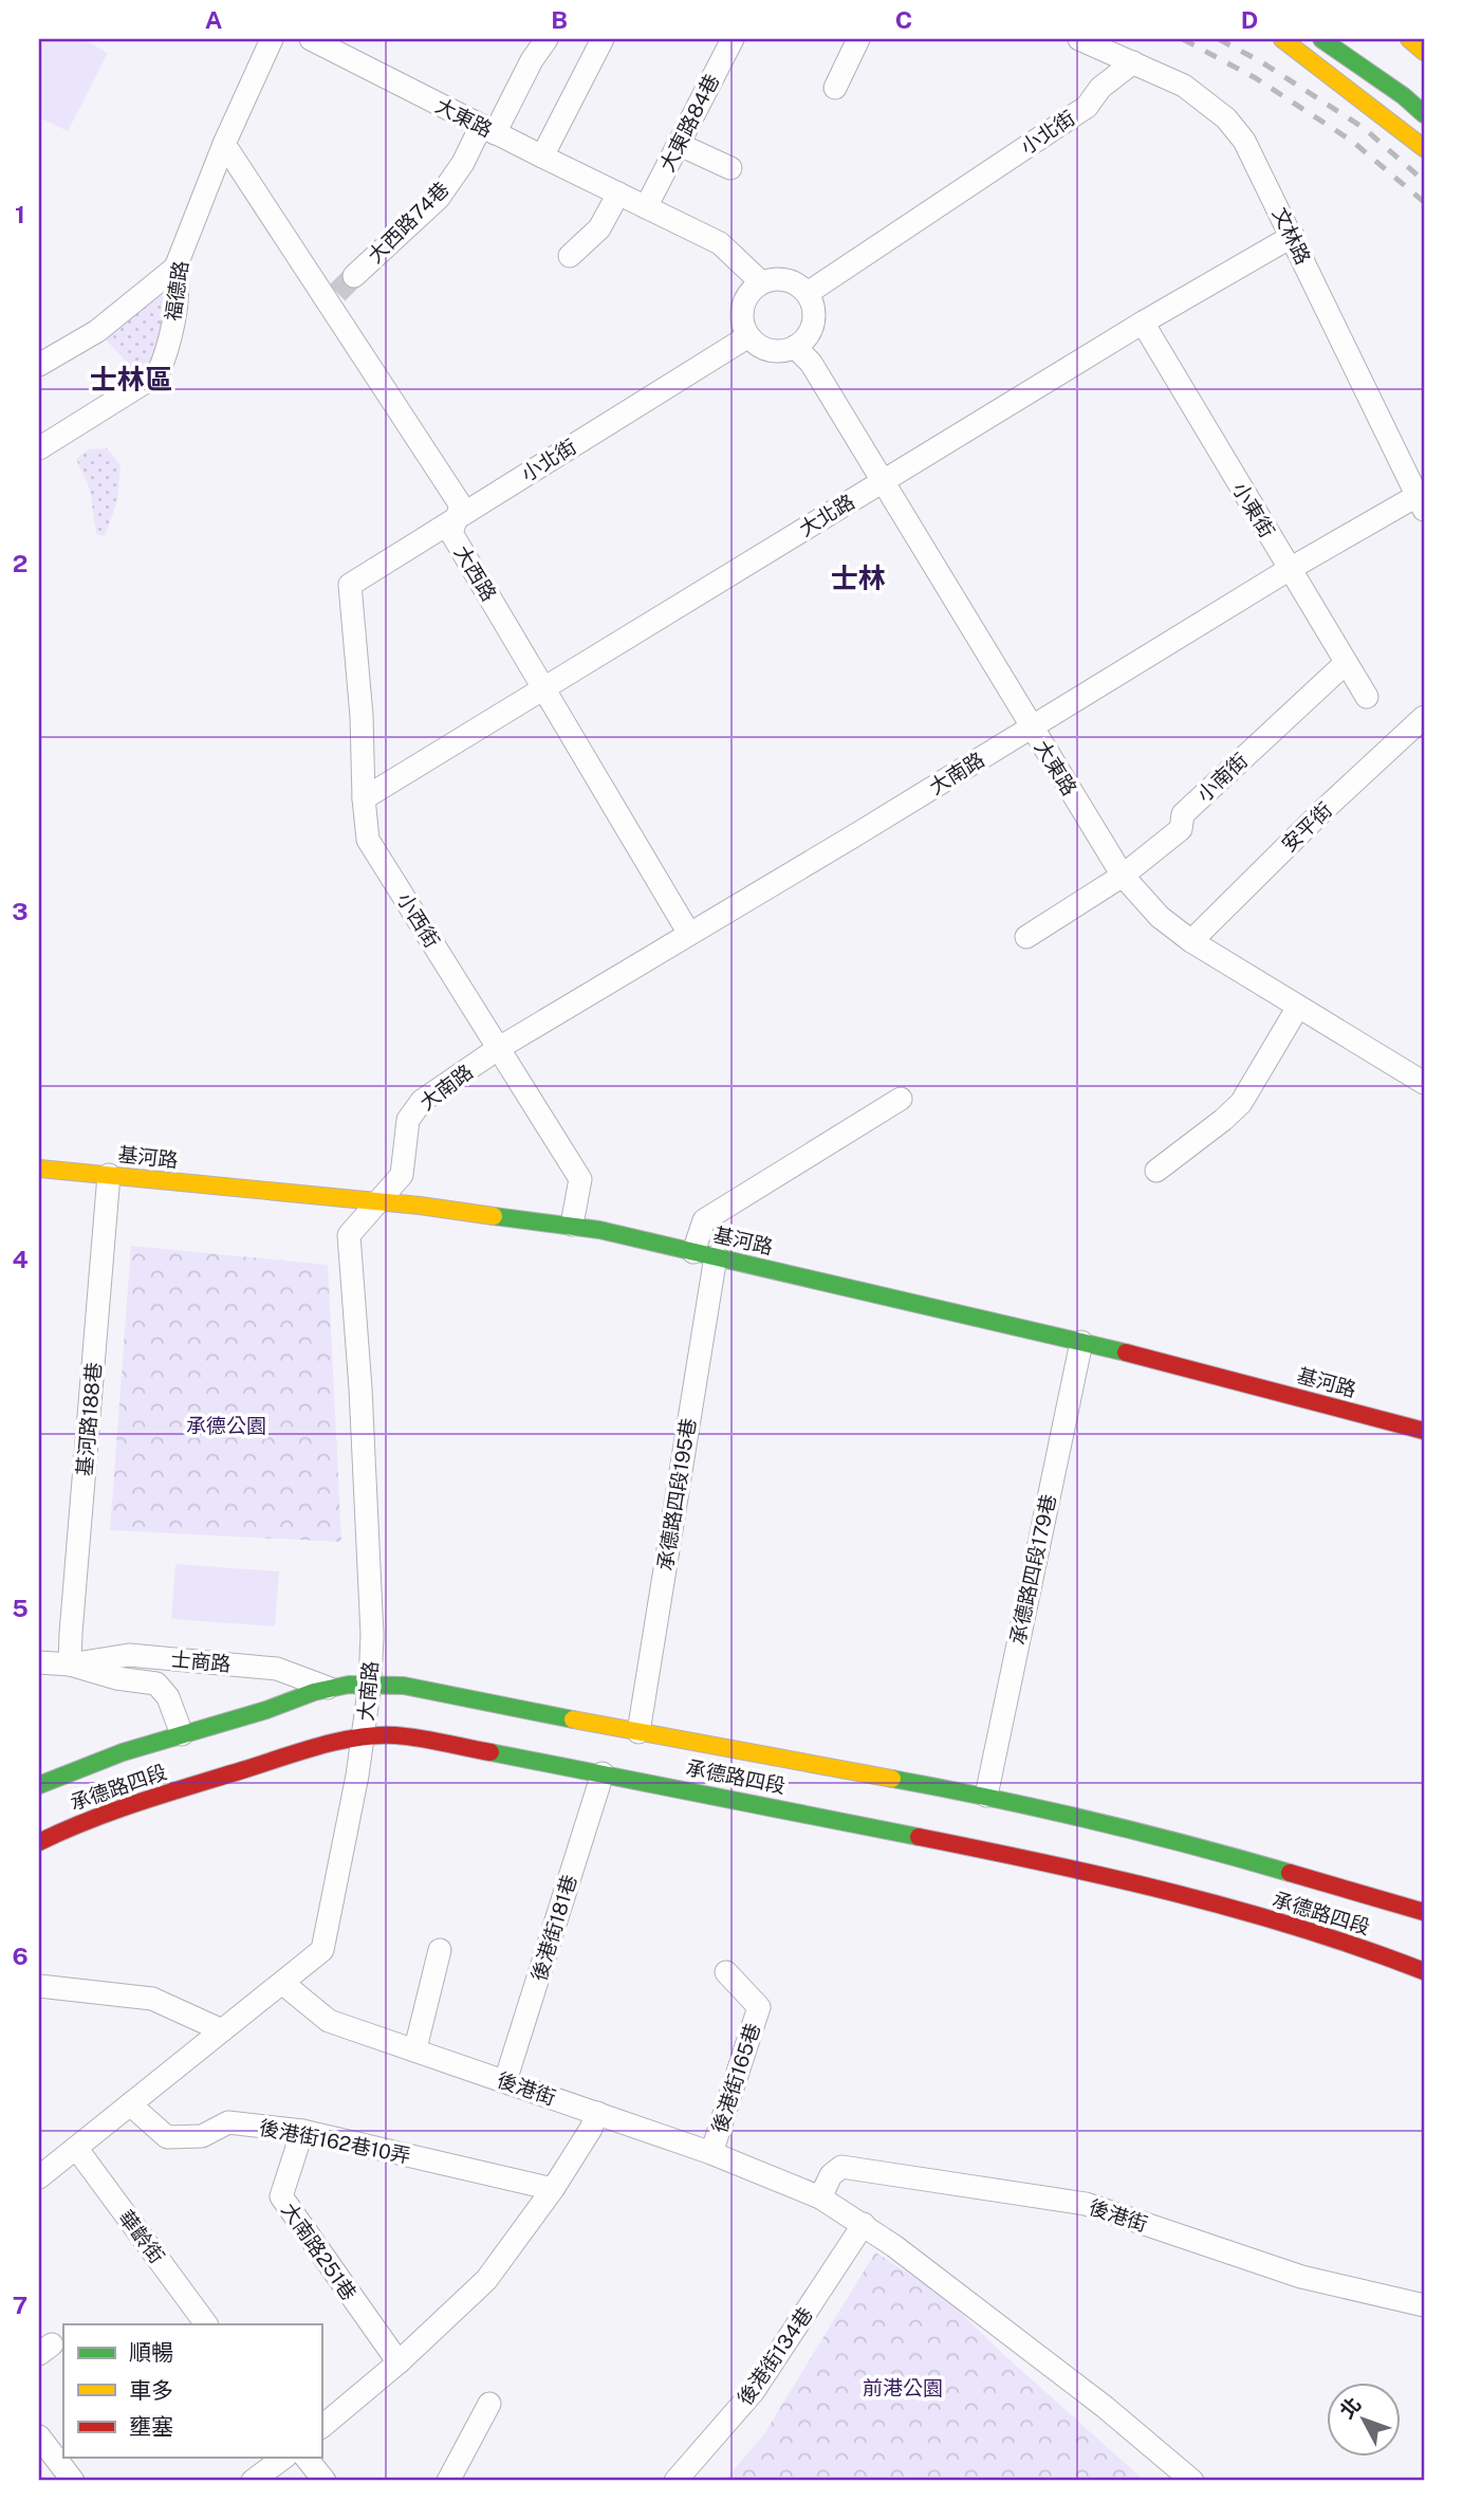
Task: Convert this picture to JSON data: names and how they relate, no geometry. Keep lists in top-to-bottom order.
{
  "streets": {
    "main road": ["基河路", "承德路四段"],
    "street": [
      "大東路",
      "大東路84巷",
      "小北街",
      "大西路74巷",
      "文林路",
      "福德路",
      "小東街",
      "大北路",
      "大西路",
      "大南路",
      "小南街",
      "安平街",
      "小西街",
      "基河路188巷",
      "承德路四段195巷",
      "承德路四段179巷",
      "士商路",
      "後港街181巷",
      "後港街165巷",
      "後港街",
      "後港街162巷10弄",
      "華齡街",
      "大南路251巷",
      "後港街134巷"
    ]
  },
  "crossings": [
    ["大東路", "大東路84巷"],
    ["大東路", "小北街"],
    ["大東路", "大西路74巷"],
    ["大東路", "大北路"],
    ["大東路", "大南路"],
    ["大東路", "小南街"],
    ["大東路", "安平街"],
    ["小北街", "文林路"],
    ["小北街", "大西路"],
    ["小北街", "小西街"],
    ["文林路", "大北路"],
    ["文林路", "大南路"],
    ["福德路", "大西路"],
    ["小東街", "大北路"],
    ["小東街", "大南路"],
    ["小東街", "小南街"],
    ["大北路", "大西路"],
    ["大北路", "小西街"],
    ["大西路", "大南路"],
    ["大南路", "小西街"],
    ["大南路", "基河路"],
    ["大南路", "承德路四段"],
    ["大南路", "後港街"],
    ["大南路", "後港街162巷10弄"],
    ["大南路", "華齡街"],
    ["小西街", "基河路"],
    ["基河路", "基河路188巷"],
    ["基河路", "承德路四段195巷"],
    ["基河路", "承德路四段179巷"],
    ["基河路188巷", "士商路"],
    ["承德路四段195巷", "承德路四段"],
    ["承德路四段179巷", "承德路四段"],
    ["士商路", "承德路四段"],
    ["承德路四段", "後港街181巷"],
    ["後港街181巷", "後港街"],
    ["後港街165巷", "後港街"],
    ["後港街", "後港街134巷"],
    ["後港街162巷10弄", "大南路251巷"]
  ],
  "districts": ["士林區", "士林"],
  "parks": ["承德公園", "前港公園"],
  "legend": ["順暢", "車多", "壅塞"],
  "north": "top left",
  "grid": {
    "columns": [
      "A",
      "B",
      "C",
      "D"
    ],
    "rows": [
      "1",
      "2",
      "3",
      "4",
      "5",
      "6",
      "7"
    ]
  }
}
